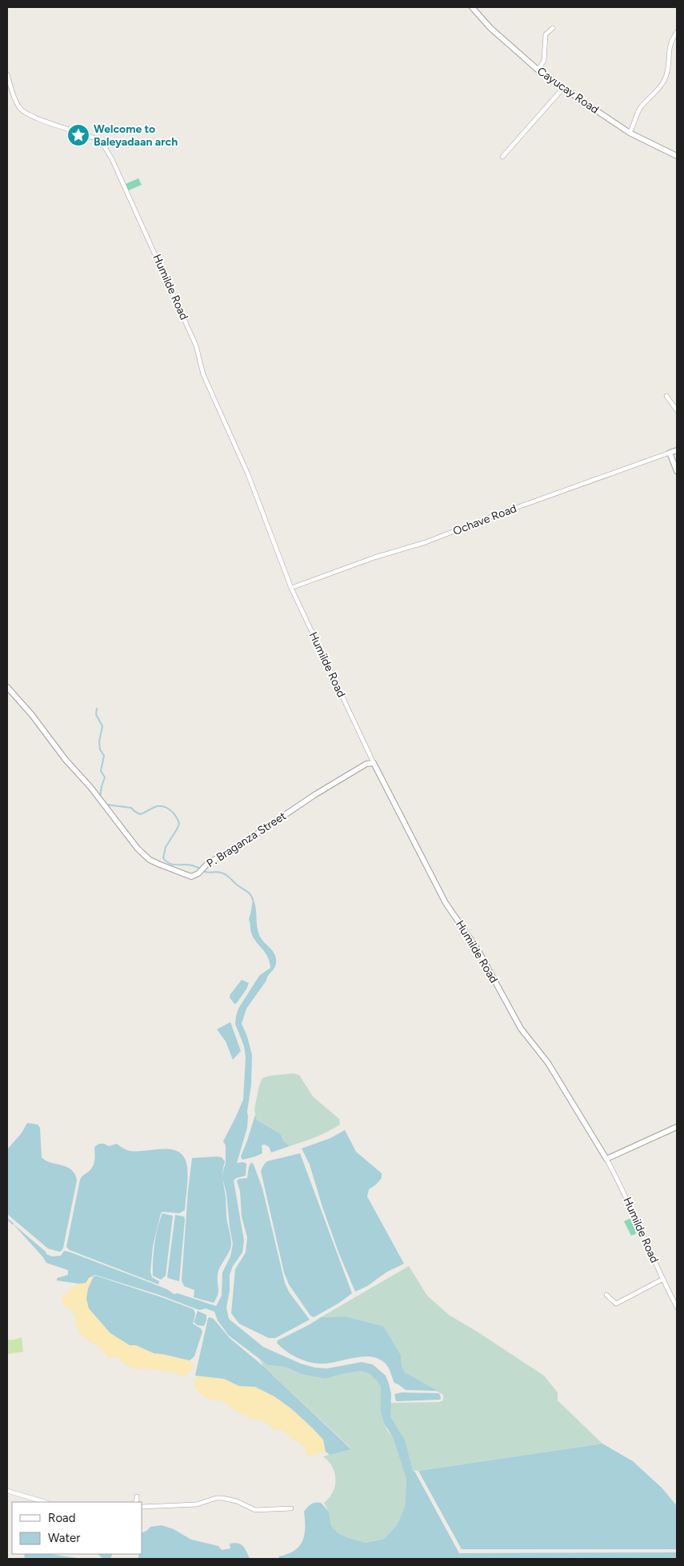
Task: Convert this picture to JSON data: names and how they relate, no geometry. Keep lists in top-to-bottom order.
{
  "streets": {
    "street": [
      "Cayucay Road",
      "Humilde Road",
      "Ochave Road",
      "P. Braganza Street"
    ]
  },
  "crossings": [
    ["Humilde Road", "Ochave Road"],
    ["Humilde Road", "P. Braganza Street"]
  ],
  "places": {
    "place": ["Welcome to Baleyadaan arch"]
  },
  "legend": ["Road", "Water"]
}
